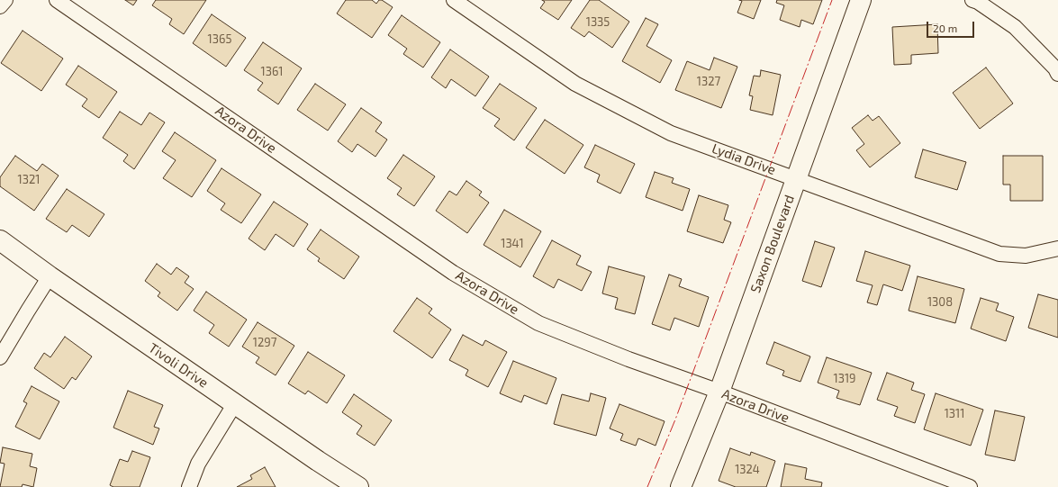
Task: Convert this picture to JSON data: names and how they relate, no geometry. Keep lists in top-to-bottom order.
{
  "streets": {
    "main road": ["Saxon Boulevard", "Tivoli Drive"],
    "street": ["Azora Drive", "Lydia Drive"]
  },
  "crossings": [
    ["Azora Drive", "Saxon Boulevard"],
    ["Lydia Drive", "Saxon Boulevard"]
  ],
  "house_numbers": [
    "1335",
    "1365",
    "1361",
    "1327",
    "1321",
    "1341",
    "1308",
    "1297",
    "1319",
    "1311",
    "1324"
  ],
  "scale_bar": "20 m"
}
